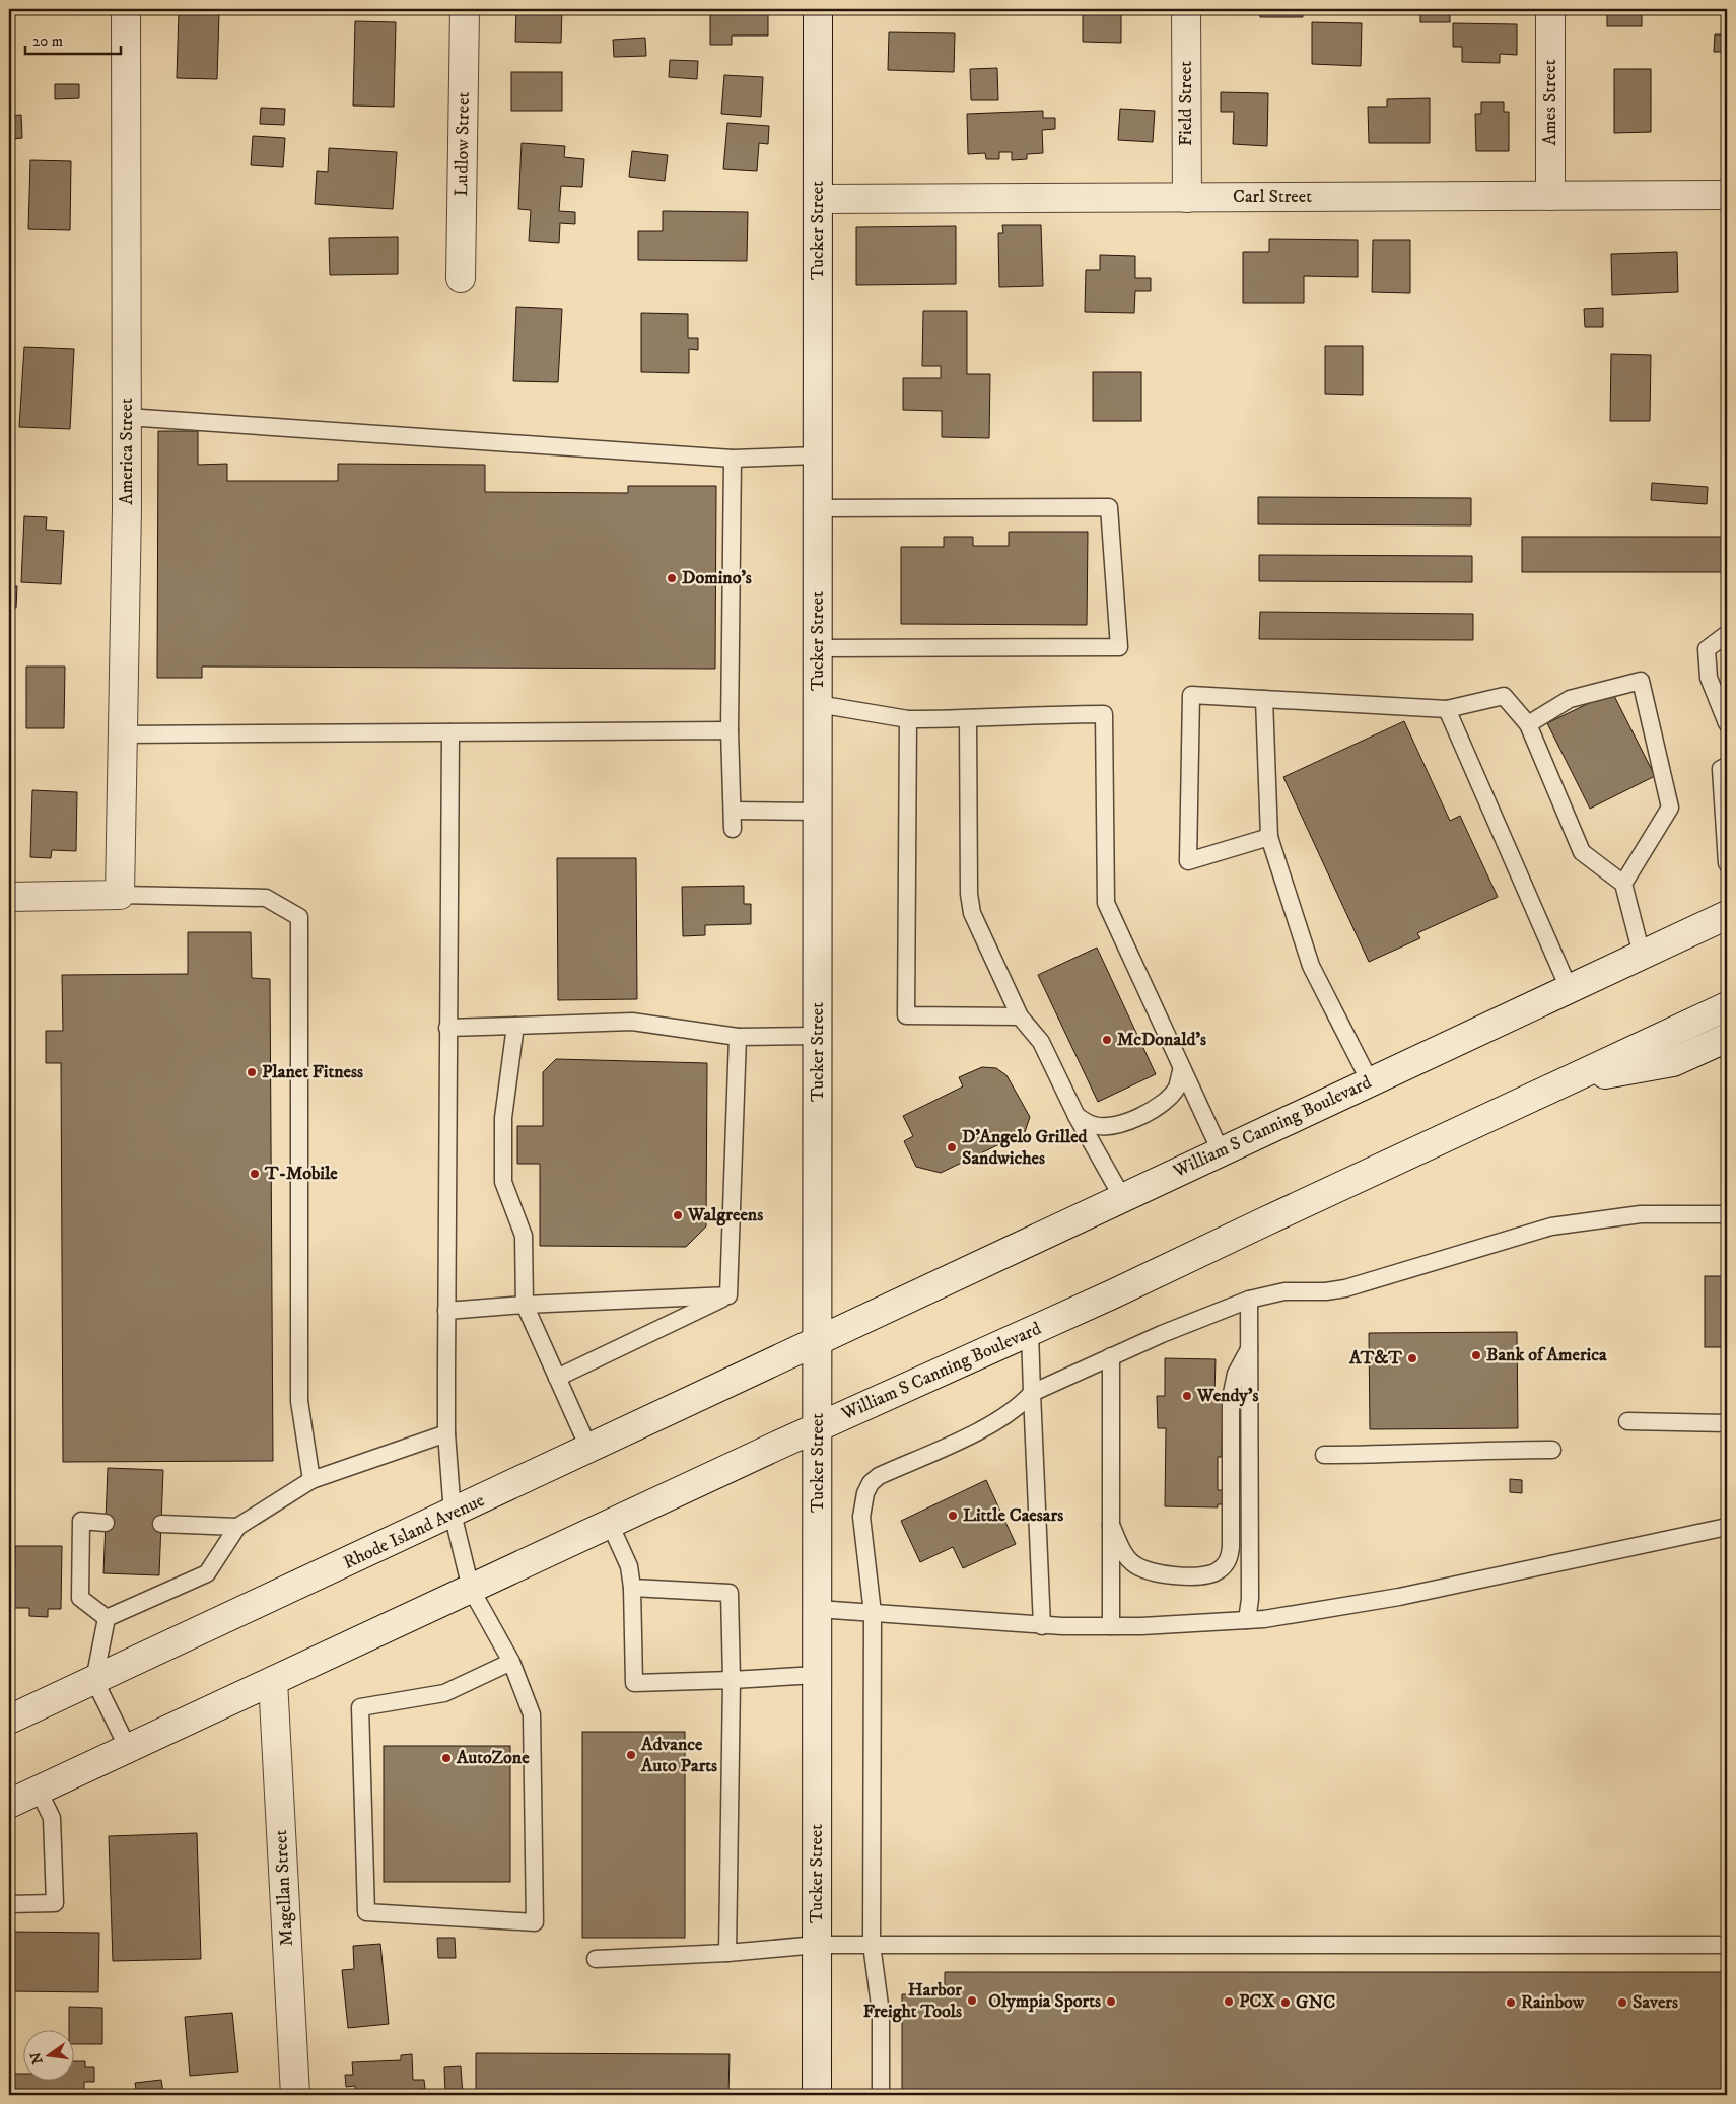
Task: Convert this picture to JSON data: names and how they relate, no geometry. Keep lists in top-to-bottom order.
{
  "streets": {
    "street": [
      "Ames Street",
      "Field Street",
      "Ludlow Street",
      "Carl Street",
      "Tucker Street",
      "America Street",
      "William S Canning Boulevard",
      "Rhode Island Avenue",
      "Magellan Street"
    ]
  },
  "crossings": [
    ["Ames Street", "Carl Street"],
    ["Field Street", "Carl Street"],
    ["Carl Street", "Tucker Street"],
    ["Tucker Street", "William S Canning Boulevard"],
    ["Tucker Street", "Rhode Island Avenue"],
    ["William S Canning Boulevard", "Rhode Island Avenue"]
  ],
  "places": [
    "Domino's",
    "McDonald's",
    "Planet Fitness",
    "D'Angelo Grilled Sandwiches",
    "T-Mobile",
    "Walgreens",
    "Bank of America",
    "AT&T",
    "Wendy's",
    "Little Caesars",
    "Advance Auto Parts",
    "AutoZone",
    "Harbor Freight Tools",
    "Olympia Sports",
    "PCX",
    "GNC",
    "Rainbow",
    "Savers"
  ],
  "scale_bar": "20 m",
  "north": "left"
}
